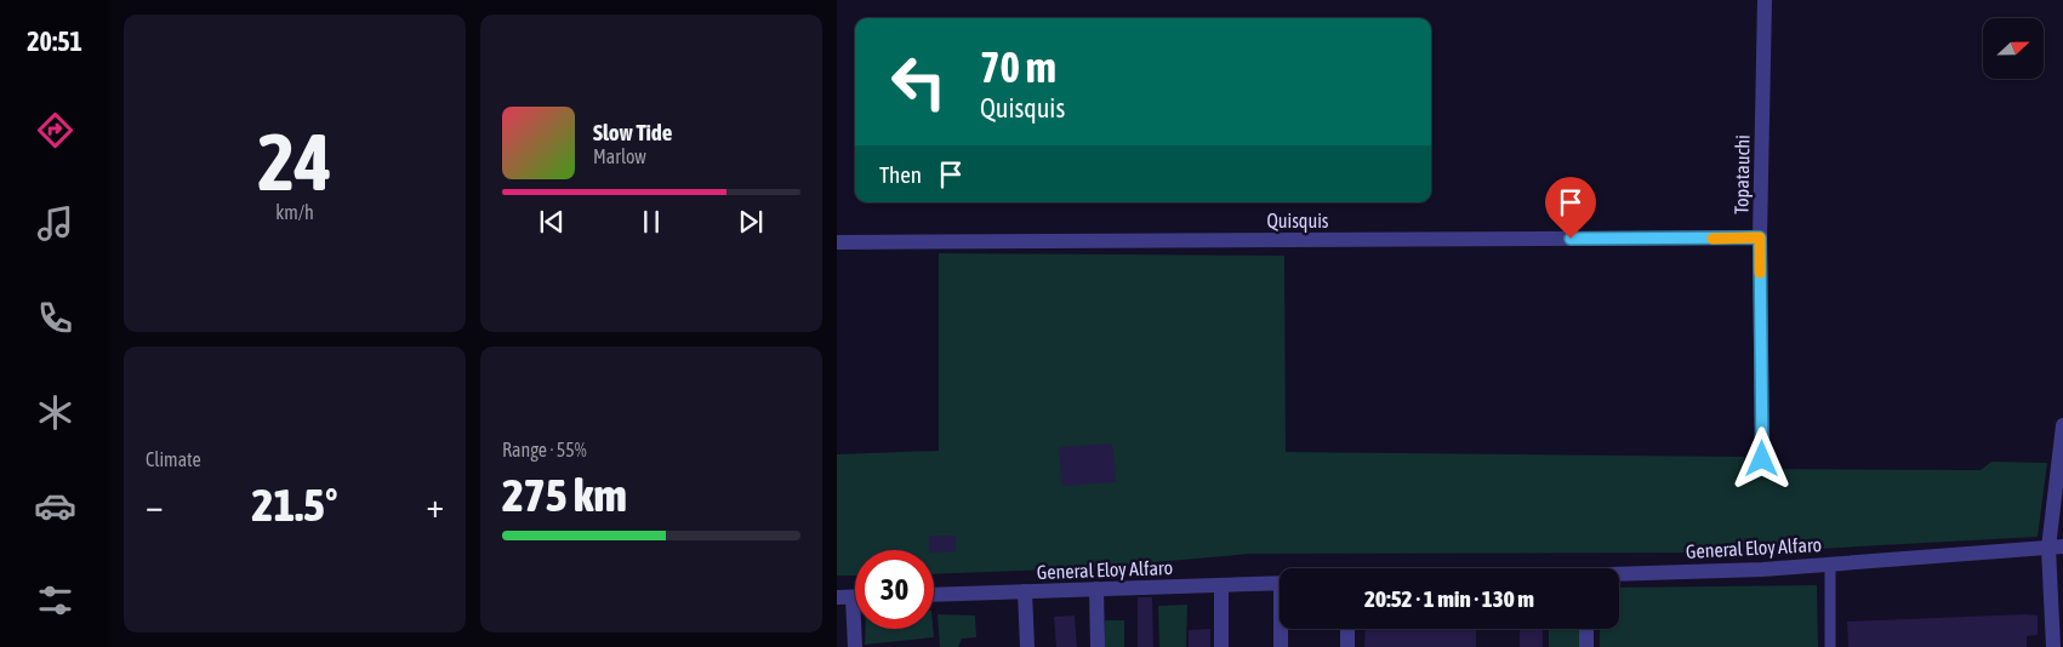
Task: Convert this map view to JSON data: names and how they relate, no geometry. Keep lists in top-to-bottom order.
{
  "streets": {
    "street": ["Topatauchi", "Quisquis", "General Eloy Alfaro"]
  },
  "crossings": [
    ["Topatauchi", "Quisquis"]
  ],
  "north": "right",
  "page": {
    "tabs": "20:51",
    "tile": [
      ["24", "km/h"],
      "Climate",
      ["Range · 55%", "275 km"]
    ],
    "turn": ["70 m", "Quisquis"],
    "song": ["Slow Tide", "Marlow"],
    "then": "Then",
    "heat": ["−", "21.5°", "+"],
    "limit": "30",
    "trip": "20:52 · 1 min · 130 m"
  }
}
